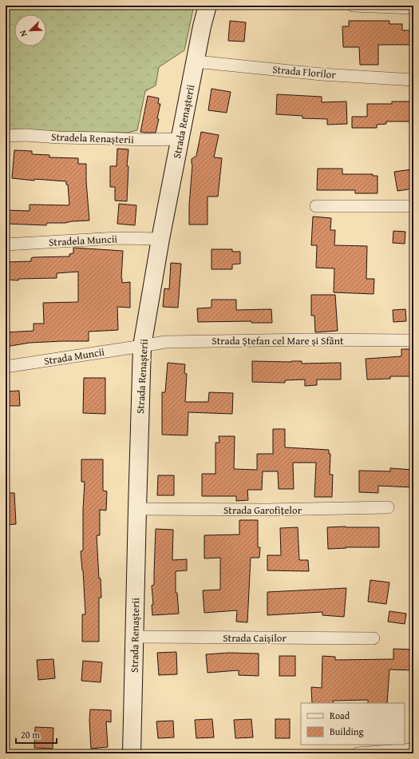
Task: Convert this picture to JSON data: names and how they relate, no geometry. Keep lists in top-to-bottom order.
{
  "streets": {
    "street": [
      "Strada Florilor",
      "Strada Renașterii",
      "Stradela Renașterii",
      "Stradela Muncii",
      "Strada Ștefan cel Mare și Sfânt",
      "Strada Muncii",
      "Strada Garofițelor",
      "Strada Caișilor"
    ]
  },
  "crossings": [
    ["Strada Florilor", "Strada Renașterii"],
    ["Strada Renașterii", "Stradela Renașterii"],
    ["Strada Renașterii", "Stradela Muncii"],
    ["Strada Renașterii", "Strada Ștefan cel Mare și Sfânt"],
    ["Strada Renașterii", "Strada Muncii"],
    ["Strada Renașterii", "Strada Garofițelor"],
    ["Strada Renașterii", "Strada Caișilor"],
    ["Strada Ștefan cel Mare și Sfânt", "Strada Muncii"]
  ],
  "legend": ["Road", "Building"],
  "scale_bar": "20 m",
  "north": "bottom left"
}
